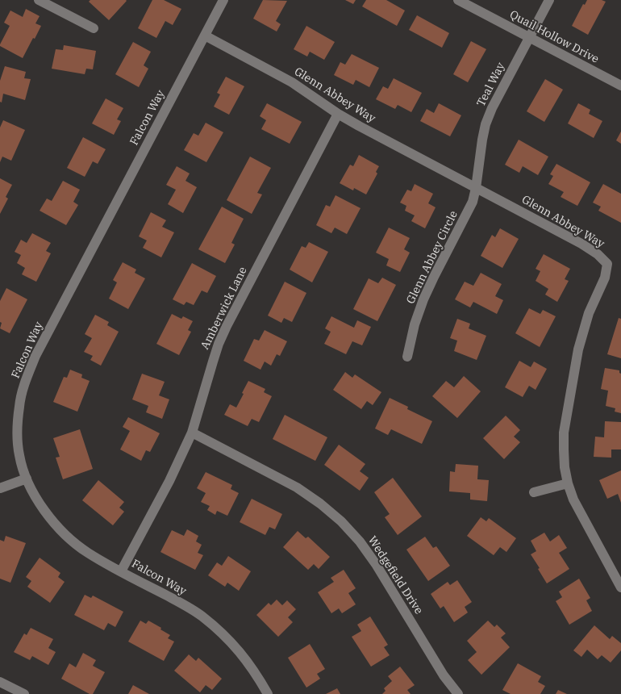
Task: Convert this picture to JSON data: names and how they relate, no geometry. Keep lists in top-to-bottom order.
{
  "streets": {
    "street": [
      "Quail Hollow Drive",
      "Teal Way",
      "Glenn Abbey Way",
      "Falcon Way",
      "Glenn Abbey Circle",
      "Amberwick Lane",
      "Wedgefield Drive"
    ]
  },
  "crossings": [
    ["Quail Hollow Drive", "Teal Way"],
    ["Teal Way", "Glenn Abbey Way"],
    ["Teal Way", "Glenn Abbey Circle"],
    ["Glenn Abbey Way", "Falcon Way"],
    ["Glenn Abbey Way", "Glenn Abbey Circle"],
    ["Glenn Abbey Way", "Amberwick Lane"],
    ["Falcon Way", "Amberwick Lane"],
    ["Amberwick Lane", "Wedgefield Drive"]
  ]
}
